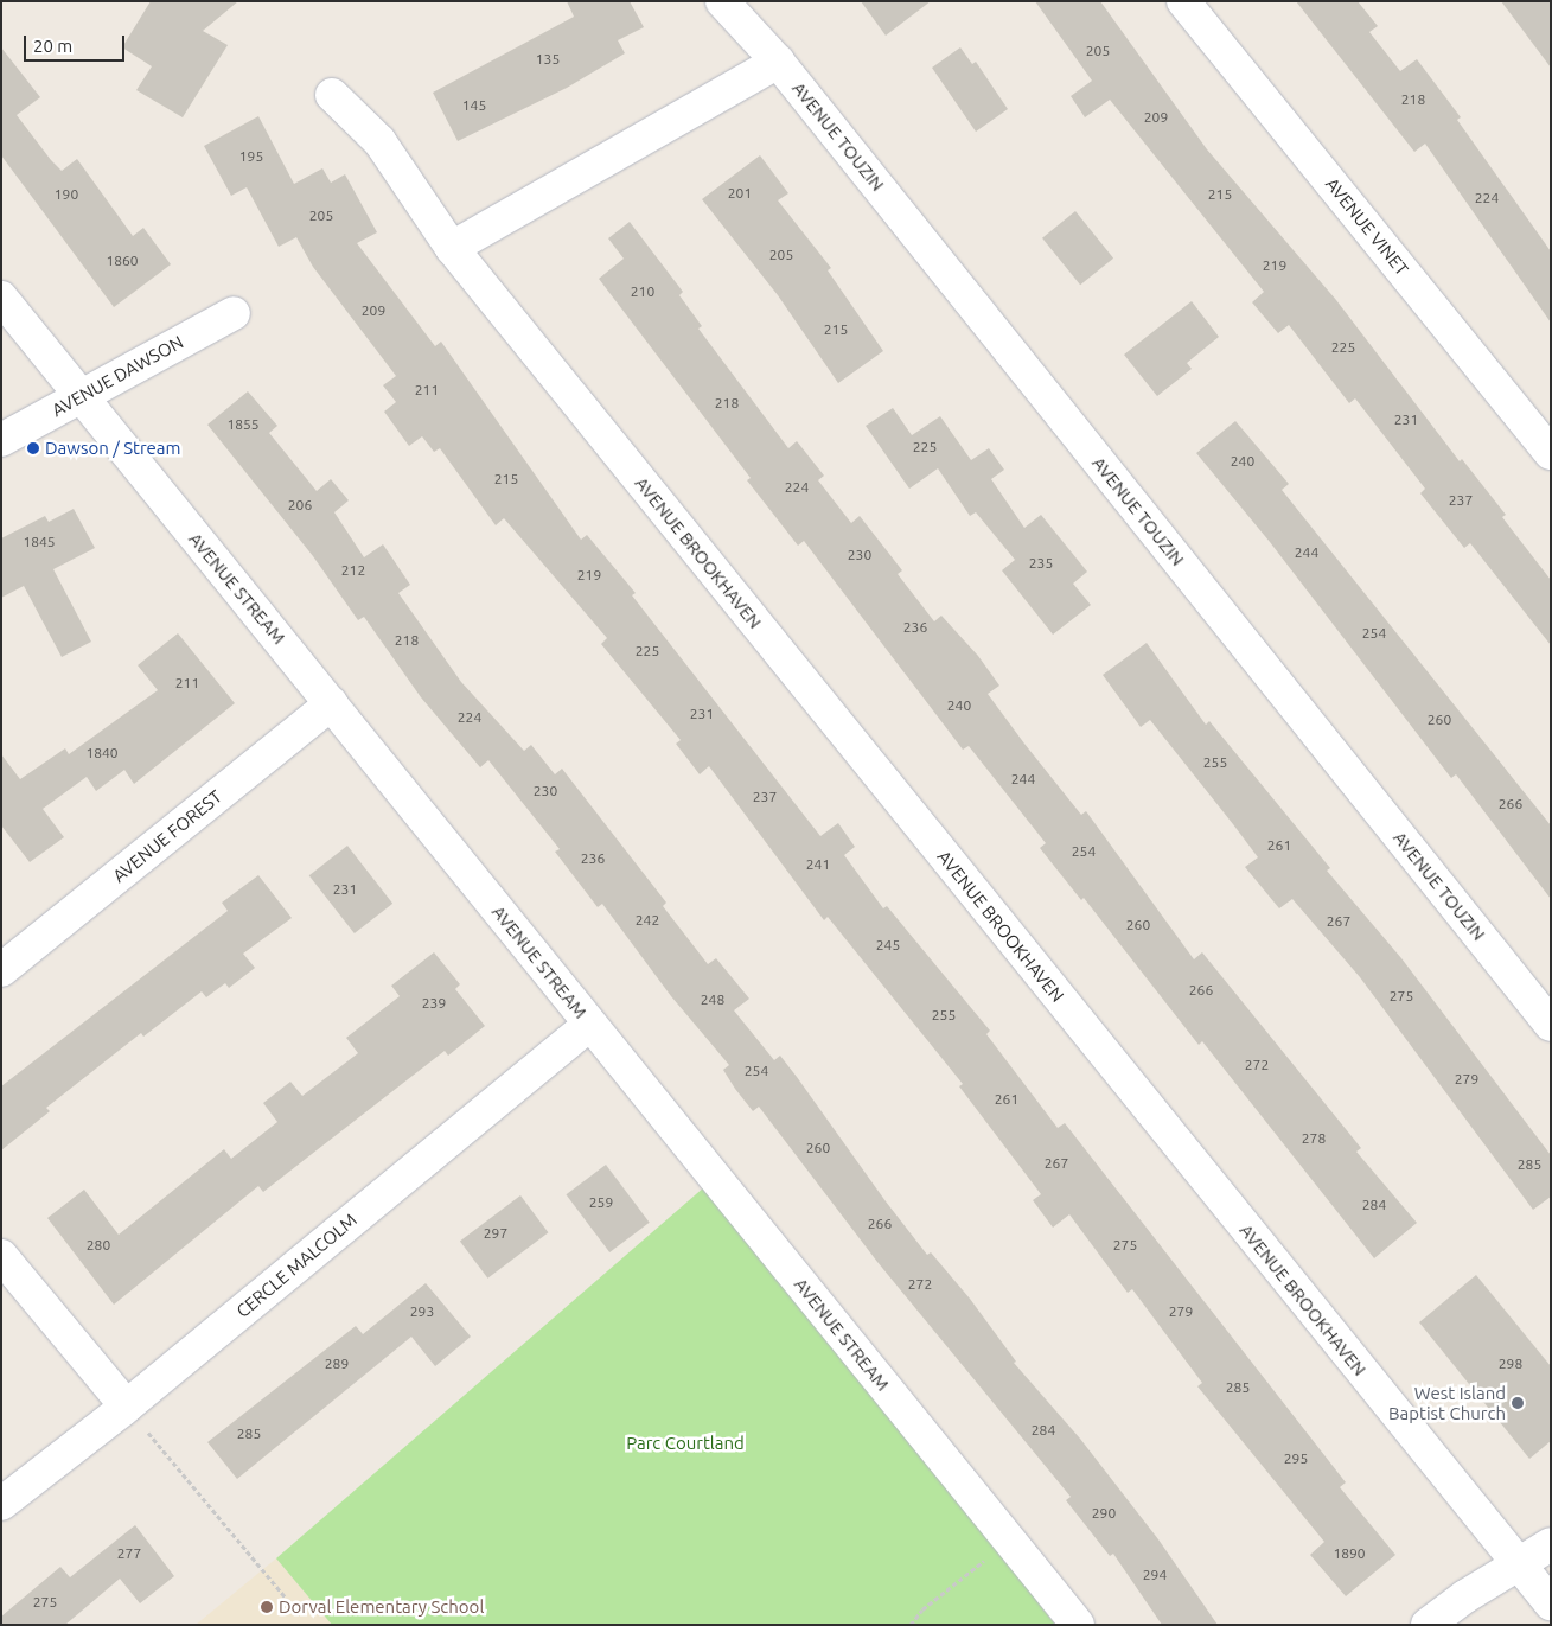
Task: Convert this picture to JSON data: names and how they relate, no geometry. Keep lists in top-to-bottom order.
{
  "streets": {
    "street": [
      "AVENUE TOUZIN",
      "AVENUE VINET",
      "AVENUE DAWSON",
      "AVENUE BROOKHAVEN",
      "AVENUE STREAM",
      "AVENUE FOREST",
      "CERCLE MALCOLM"
    ]
  },
  "crossings": [
    ["AVENUE DAWSON", "AVENUE STREAM"],
    ["AVENUE STREAM", "AVENUE FOREST"],
    ["AVENUE STREAM", "CERCLE MALCOLM"]
  ],
  "parks": ["Parc Courtland"],
  "places": ["Dawson / Stream", "West Island Baptist Church", "Dorval Elementary School"],
  "house_numbers": [
    "205",
    "135",
    "218",
    "145",
    "209",
    "195",
    "201",
    "190",
    "215",
    "224",
    "205",
    "205",
    "1860",
    "219",
    "210",
    "209",
    "215",
    "225",
    "211",
    "218",
    "231",
    "1855",
    "225",
    "240",
    "215",
    "224",
    "237",
    "206",
    "1845",
    "244",
    "230",
    "235",
    "212",
    "219",
    "236",
    "254",
    "218",
    "225",
    "211",
    "240",
    "231",
    "224",
    "260",
    "1840",
    "255",
    "244",
    "230",
    "237",
    "266",
    "261",
    "254",
    "236",
    "241",
    "231",
    "242",
    "267",
    "260",
    "245",
    "266",
    "275",
    "248",
    "239",
    "255",
    "272",
    "254",
    "279",
    "261",
    "278",
    "260",
    "267",
    "285",
    "259",
    "284",
    "266",
    "297",
    "280",
    "275",
    "272",
    "293",
    "279",
    "289",
    "298",
    "285",
    "284",
    "285",
    "295",
    "290",
    "277",
    "1890",
    "294",
    "275"
  ],
  "scale_bar": "20 m"
}
